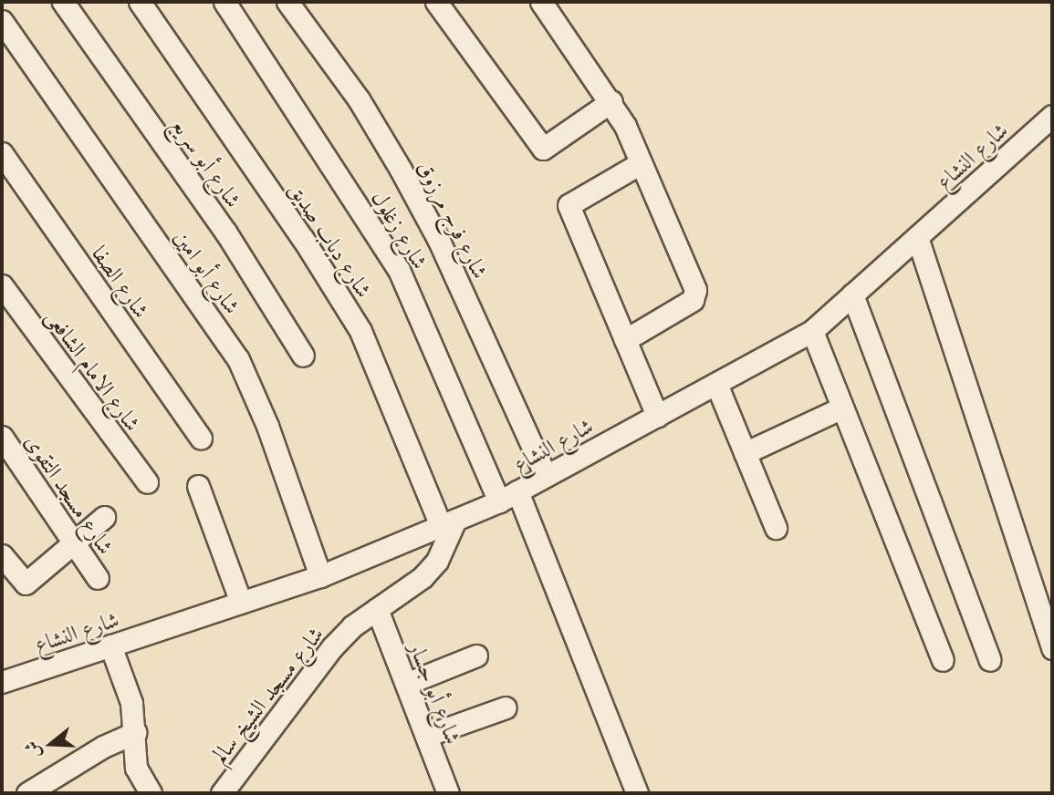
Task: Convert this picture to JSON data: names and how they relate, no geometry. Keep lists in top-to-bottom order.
{
  "streets": {
    "street": [
      "شارع النشاع",
      "شارع أبو سريع",
      "شارع فرج مرزوق",
      "شارع زغلول",
      "شارع دياب صديق",
      "شارع أبو امين",
      "شارع الصفا",
      "شارع الامام الشافعى",
      "شارع مسجد التقوى",
      "شارع أبو جسار",
      "شارع مسجد الشيخ سالم"
    ]
  },
  "crossings": [
    ["شارع النشاع", "شارع فرج مرزوق"],
    ["شارع النشاع", "شارع زغلول"],
    ["شارع النشاع", "شارع دياب صديق"],
    ["شارع النشاع", "شارع أبو امين"],
    ["شارع النشاع", "شارع مسجد الشيخ سالم"],
    ["شارع دياب صديق", "شارع مسجد الشيخ سالم"],
    ["شارع أبو جسار", "شارع مسجد الشيخ سالم"]
  ],
  "north": "left"
}
